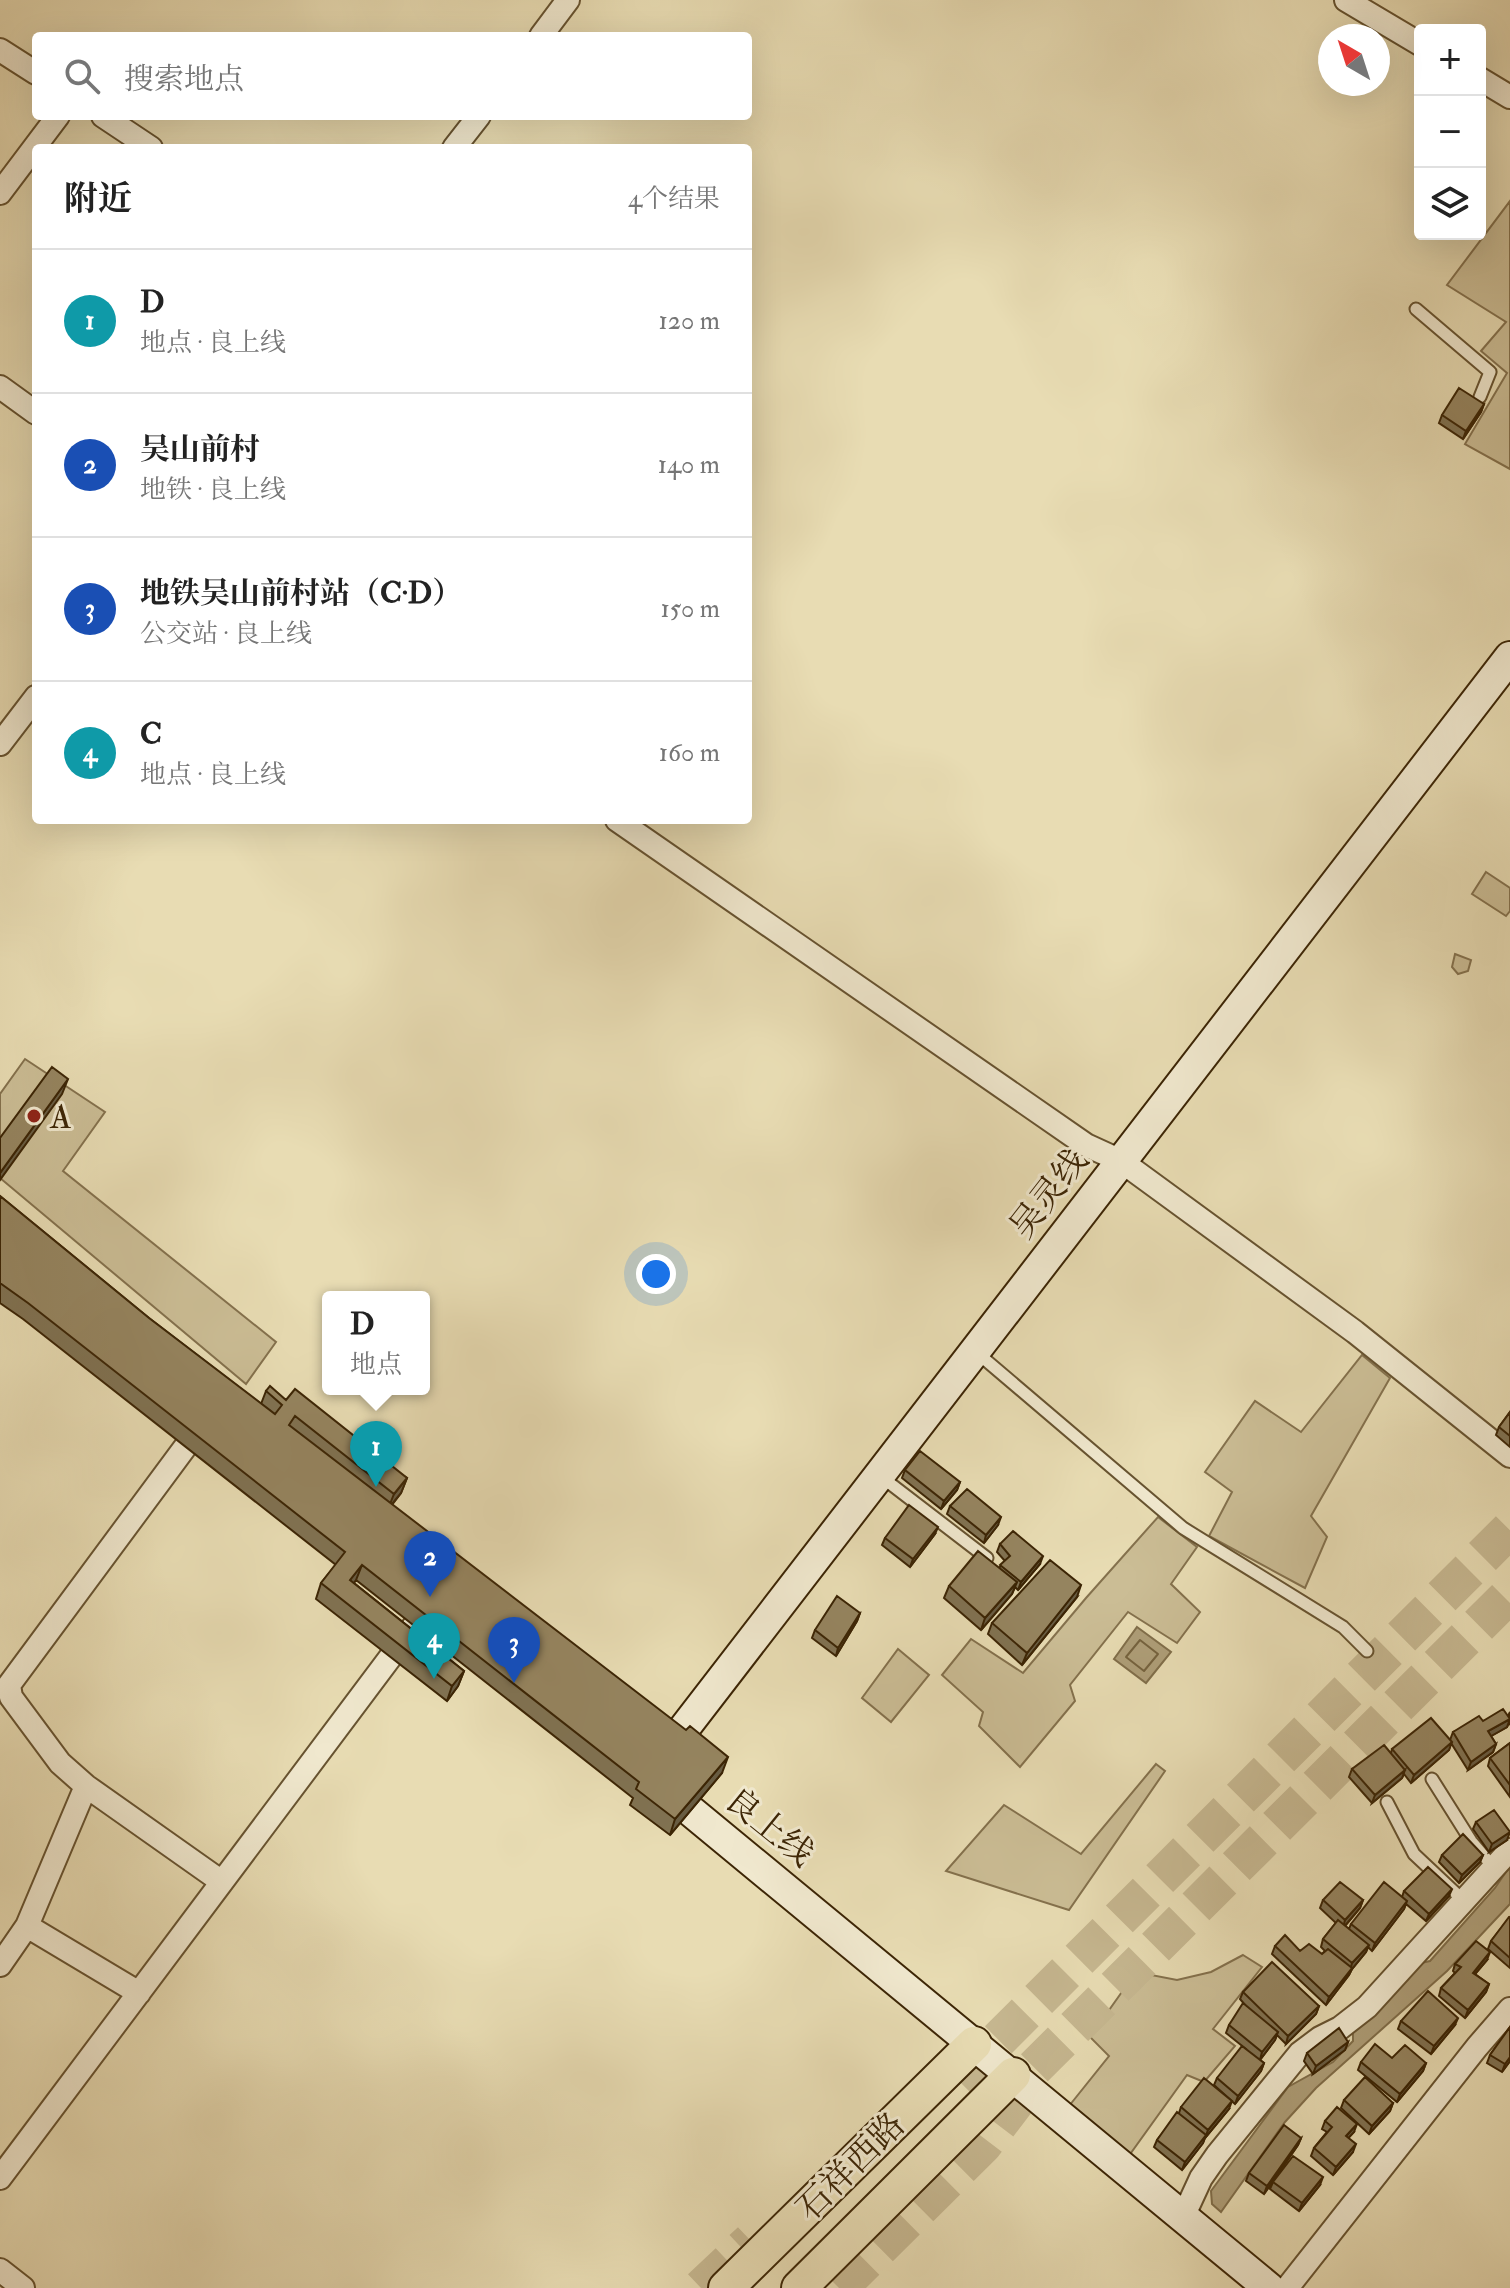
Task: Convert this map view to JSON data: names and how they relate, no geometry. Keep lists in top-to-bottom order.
{
  "streets": {
    "main road": ["石祥西路"],
    "street": ["吴灵线", "良上线"]
  },
  "crossings": [
    ["吴灵线", "良上线"],
    ["良上线", "石祥西路"]
  ],
  "places": ["A"],
  "north": "top left",
  "page": {
    "map_buttons": ["+", "−"],
    "search": "搜索地点",
    "heading": ["附近", "4个结果"],
    "list": [
      {
        "mark": "1",
        "name": "D",
        "note": "地点 · 良上线",
        "value": "120 m"
      },
      {
        "mark": "2",
        "name": "吴山前村",
        "note": "地铁 · 良上线",
        "value": "140 m"
      },
      {
        "mark": "3",
        "name": "地铁吴山前村站（C·D）",
        "note": "公交站 · 良上线",
        "value": "150 m"
      },
      {
        "mark": "4",
        "name": "C",
        "note": "地点 · 良上线",
        "value": "160 m"
      }
    ],
    "popup": ["D", "地点"],
    "pins": [
      "1",
      "2",
      "4",
      "3"
    ]
  }
}
